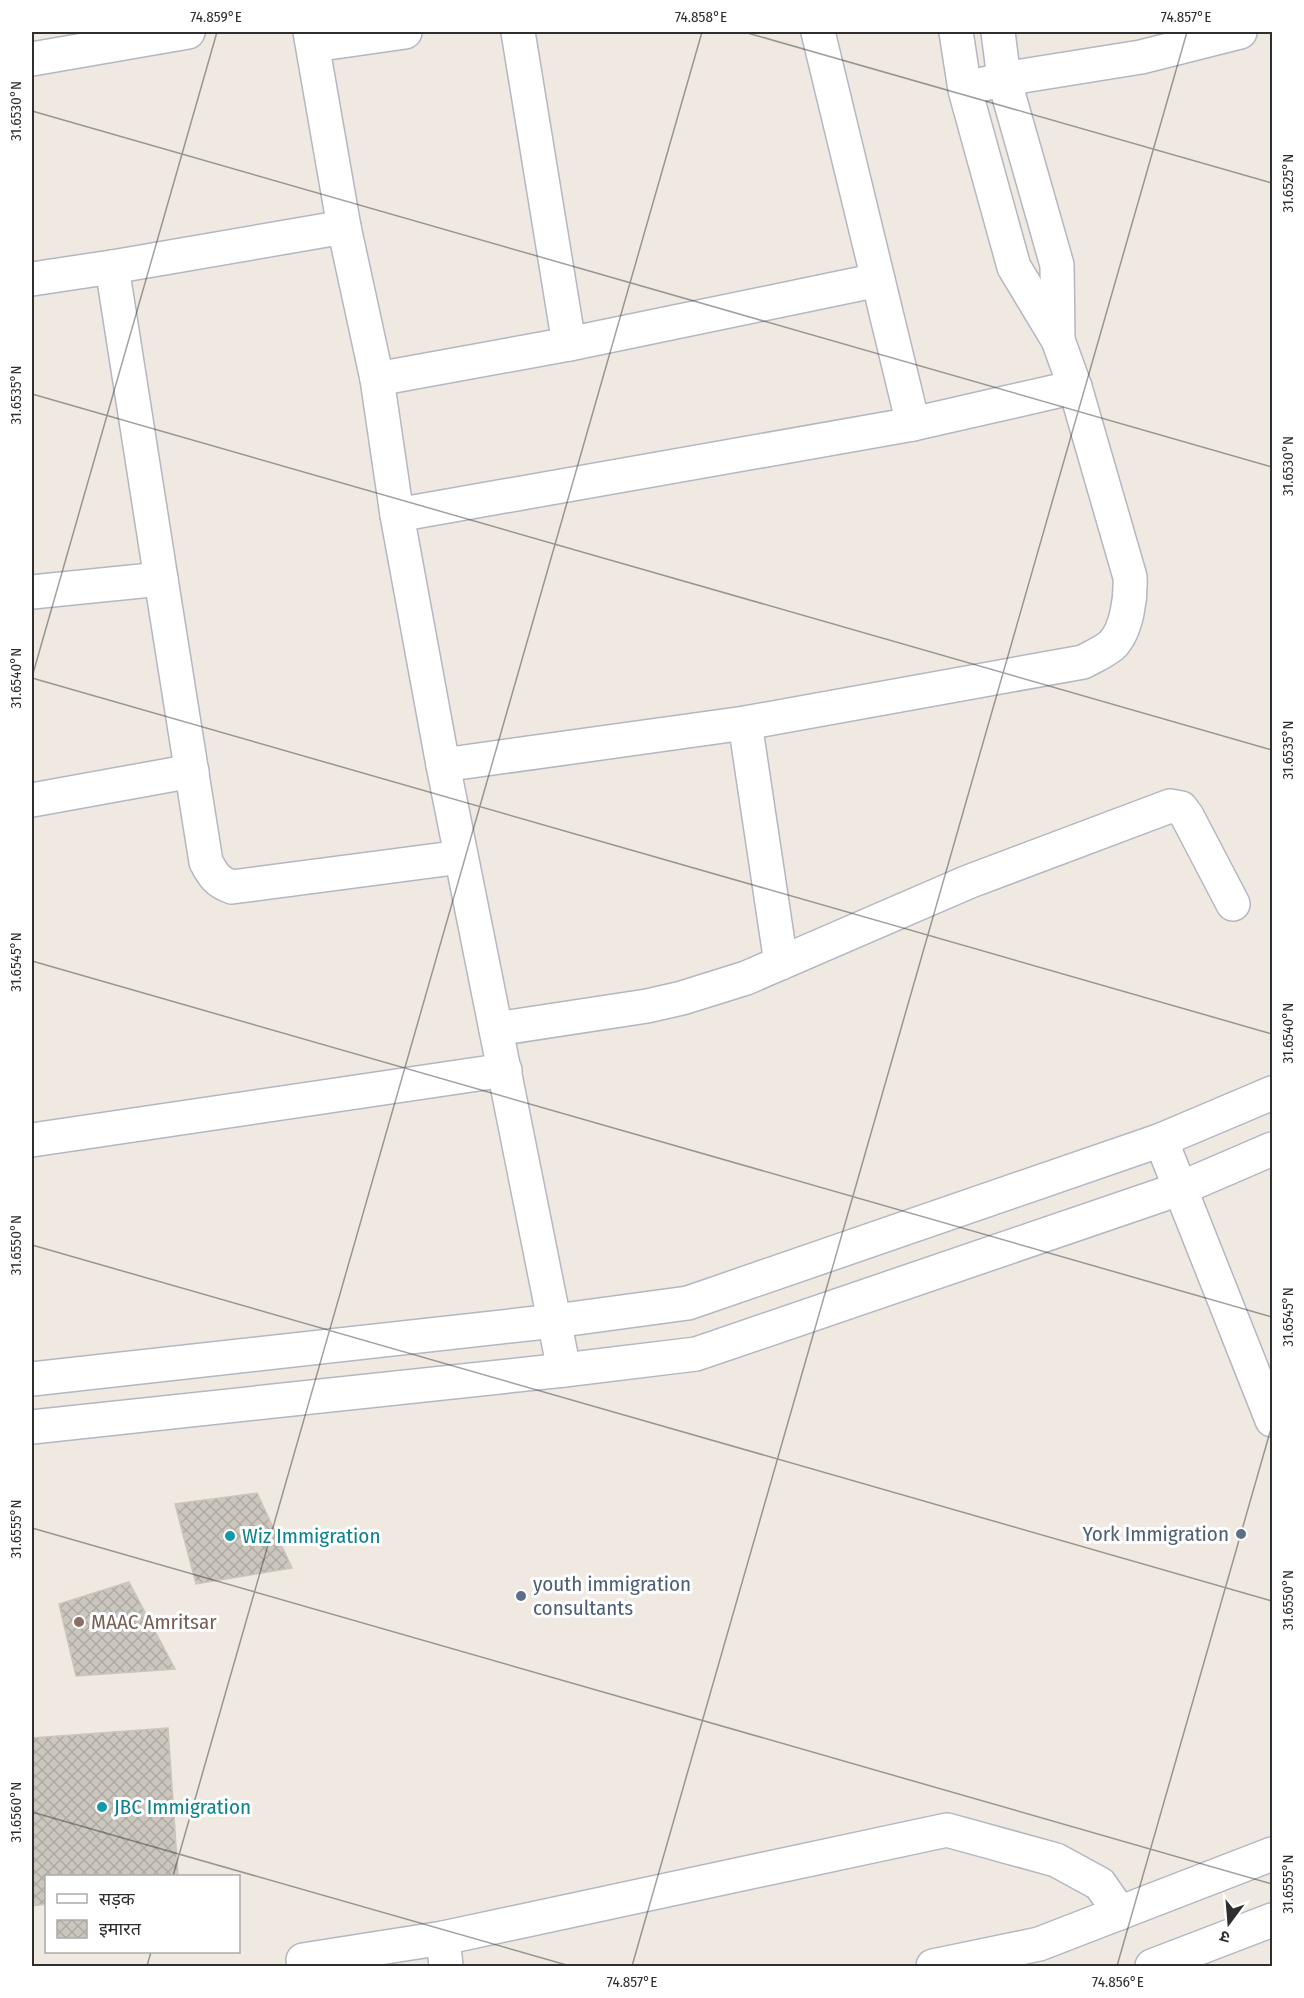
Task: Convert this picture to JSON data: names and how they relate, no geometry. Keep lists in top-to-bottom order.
{
  "places": [
    "York Immigration",
    "Wiz Immigration",
    "youth immigration consultants",
    "MAAC Amritsar",
    "JBC Immigration"
  ],
  "legend": ["सड़क", "इमारत"],
  "north": "bottom",
  "coordinates": [
    "74.859°E",
    "74.858°E",
    "74.857°E",
    "31.6530°N",
    "31.6525°N",
    "31.6535°N",
    "31.6540°N",
    "31.6545°N",
    "31.6550°N",
    "31.6555°N",
    "31.6560°N",
    "74.856°E"
  ]
}
